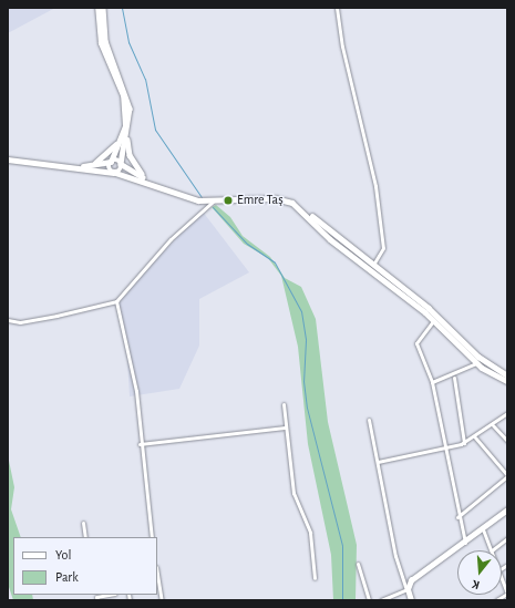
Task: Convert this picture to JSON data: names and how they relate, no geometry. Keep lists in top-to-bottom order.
{
  "places": ["Emre Taş"],
  "legend": ["Yol", "Park"],
  "north": "bottom"
}
